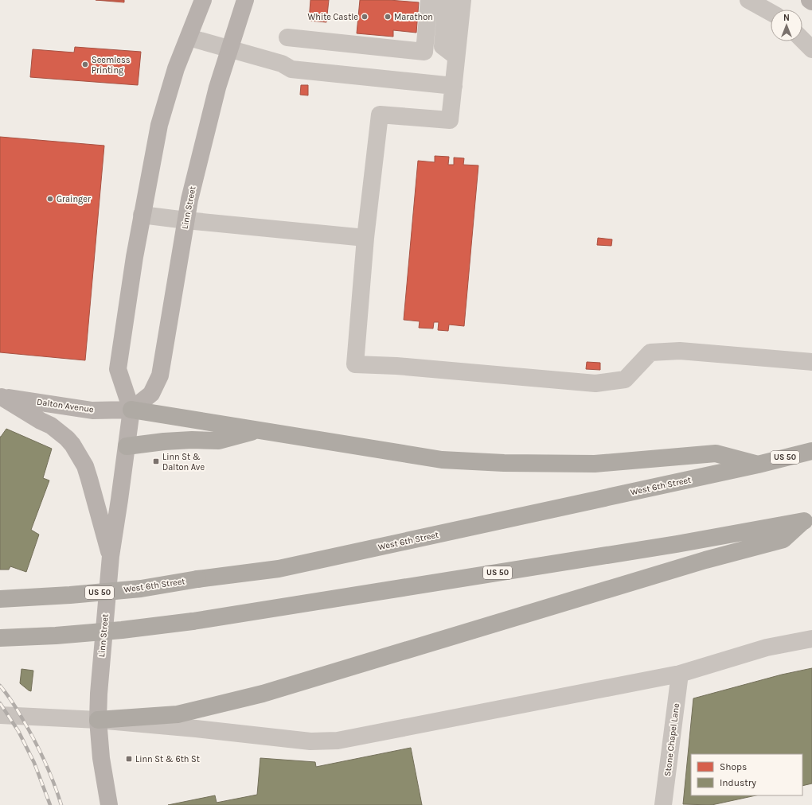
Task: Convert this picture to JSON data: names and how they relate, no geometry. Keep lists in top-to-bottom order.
{
  "streets": {
    "highway": ["US 50", "West 6th Street"],
    "main road": ["Linn Street", "Dalton Avenue"],
    "street": ["Stone Chapel Lane"]
  },
  "crossings": [
    ["Linn Street", "Dalton Avenue"]
  ],
  "places": {
    "other": [
      "White Castle",
      "Marathon",
      "Seemless Printing",
      "Grainger"
    ],
    "transit": ["Linn St & Dalton Ave", "Linn St & 6th St"]
  },
  "legend": ["Shops", "Industry"],
  "north": "top"
}
